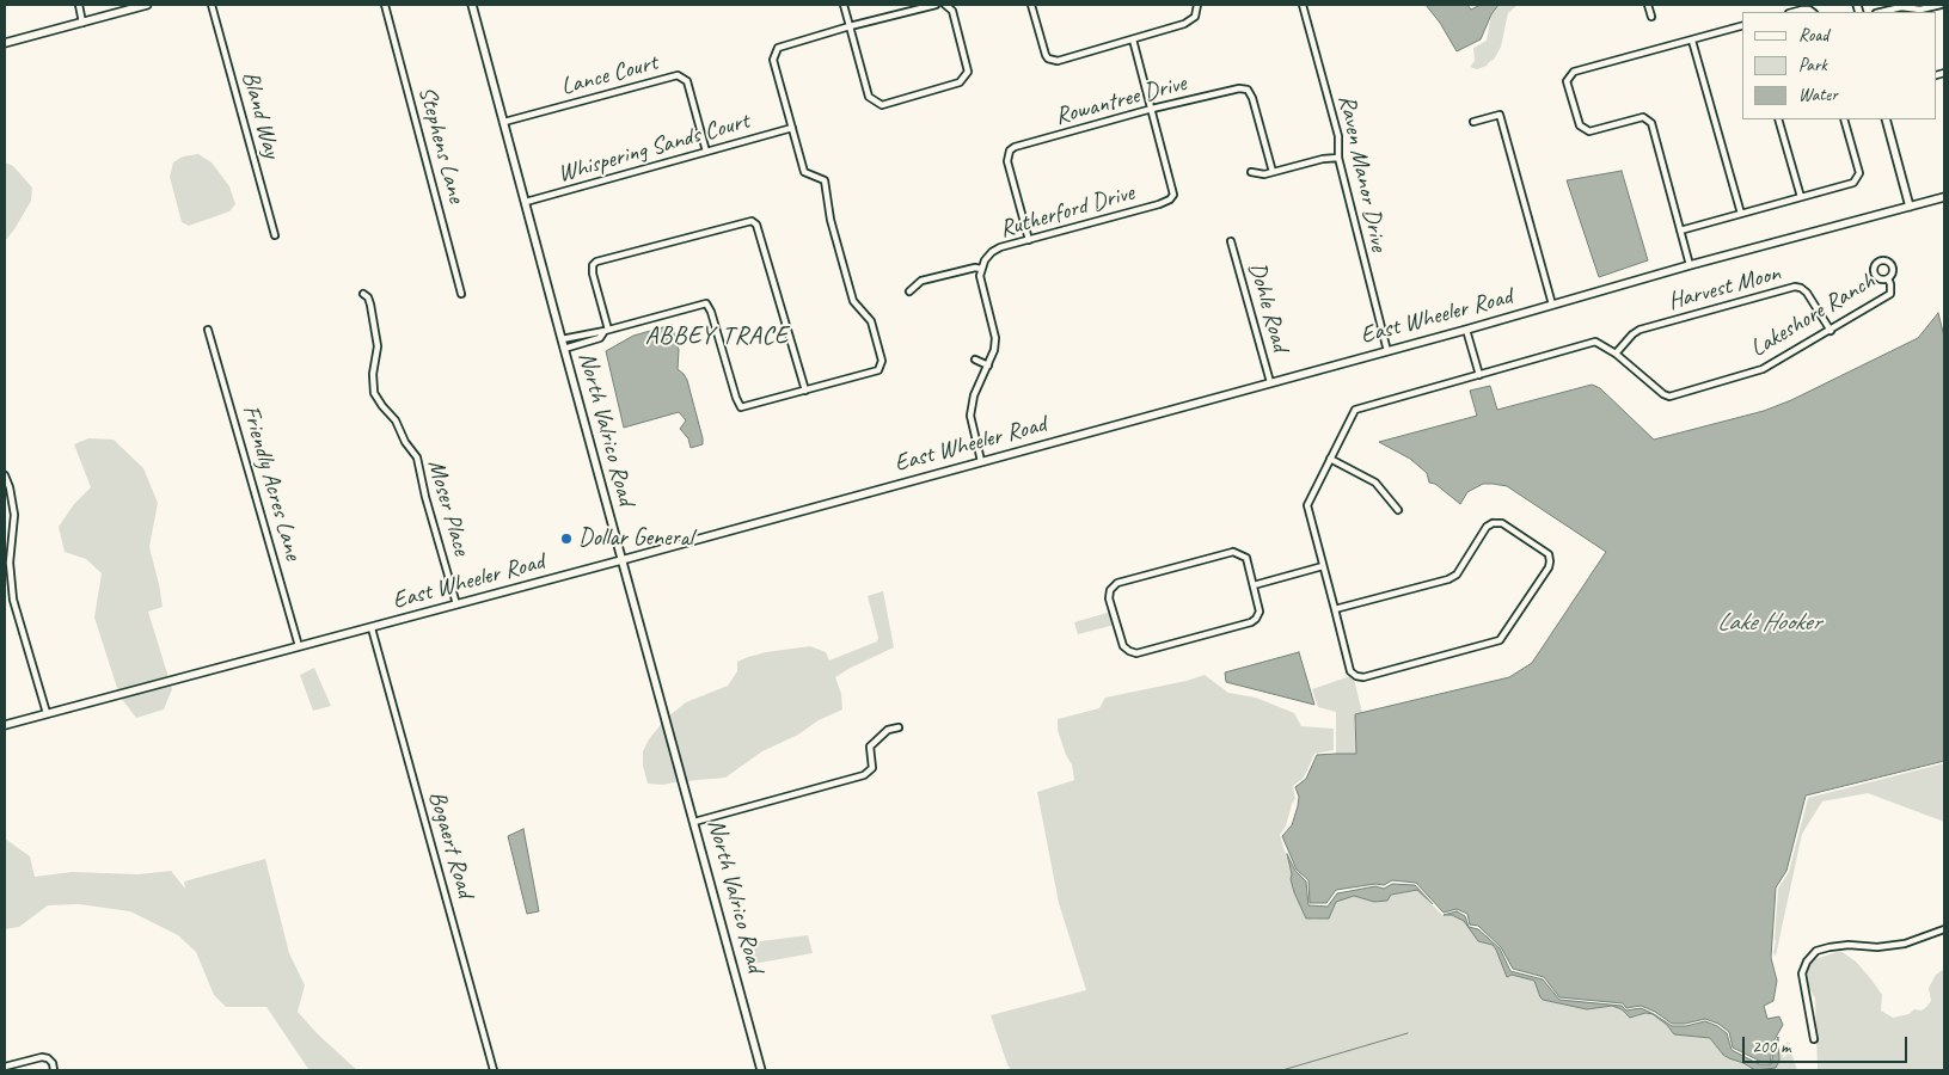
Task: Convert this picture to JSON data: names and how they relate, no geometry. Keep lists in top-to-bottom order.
{
  "streets": {
    "street": [
      "Lance Court",
      "Rowantree Drive",
      "Bland Way",
      "Stephens Lane",
      "Whispering Sands Court",
      "Raven Manor Drive",
      "Rutherford Drive",
      "Harvest Moon",
      "Dohle Road",
      "Lakeshore Ranch",
      "East Wheeler Road",
      "North Valrico Road",
      "Friendly Acres Lane",
      "Moser Place",
      "Bogaert Road"
    ]
  },
  "crossings": [
    ["Lance Court", "Whispering Sands Court"],
    ["Lance Court", "North Valrico Road"],
    ["Rowantree Drive", "Rutherford Drive"],
    ["Whispering Sands Court", "North Valrico Road"],
    ["Raven Manor Drive", "East Wheeler Road"],
    ["Rutherford Drive", "East Wheeler Road"],
    ["Harvest Moon", "Lakeshore Ranch"],
    ["Dohle Road", "East Wheeler Road"],
    ["East Wheeler Road", "North Valrico Road"],
    ["East Wheeler Road", "Friendly Acres Lane"],
    ["East Wheeler Road", "Moser Place"],
    ["East Wheeler Road", "Bogaert Road"]
  ],
  "districts": ["ABBEY TRACE"],
  "water": ["Lake Hooker"],
  "places": ["Dollar General"],
  "legend": ["Road", "Park", "Water"],
  "scale_bar": "200 m"
}
